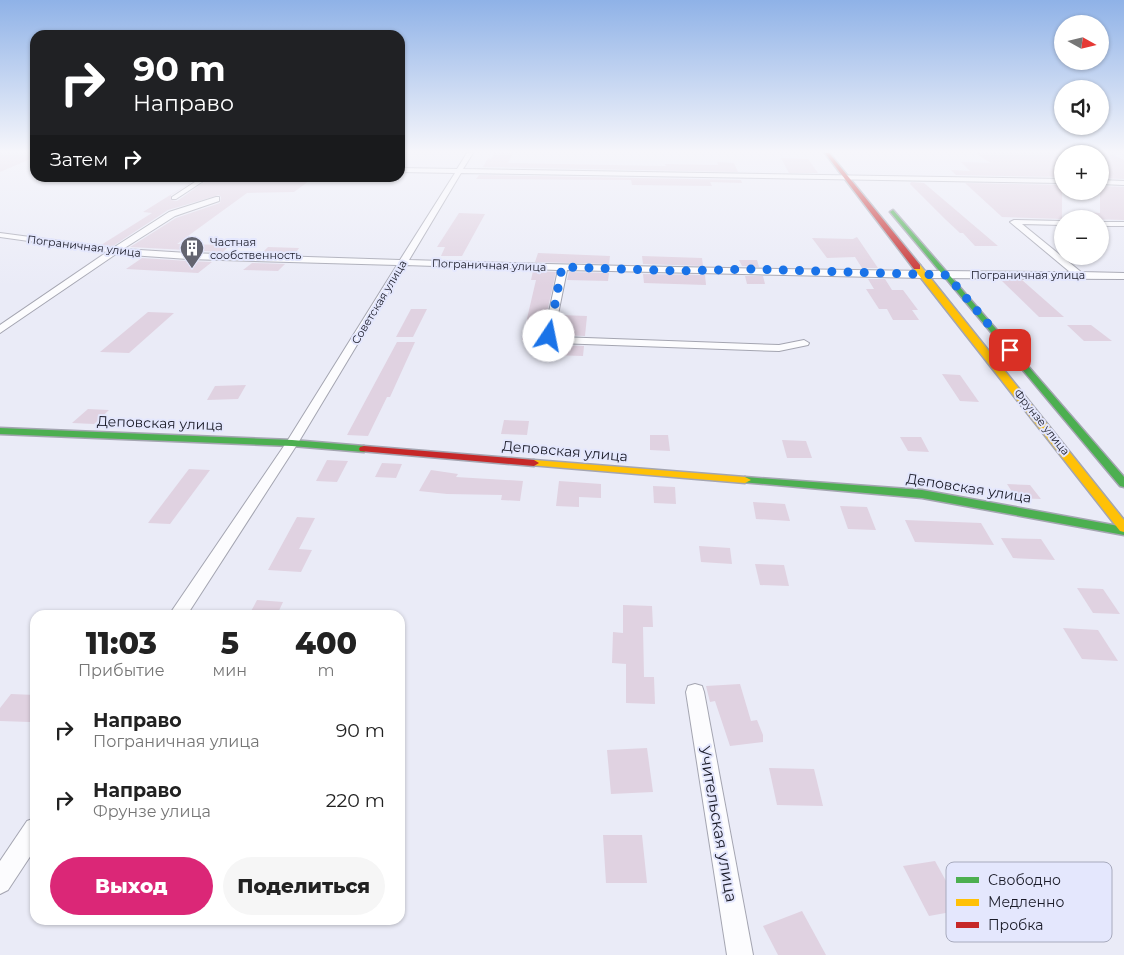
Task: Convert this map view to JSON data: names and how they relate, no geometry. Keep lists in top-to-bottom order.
{
  "streets": {
    "main road": ["Фрунзе улица", "Деповская улица"],
    "street": ["Пограничная улица", "Советская улица", "Учительская улица"]
  },
  "crossings": [
    ["Пограничная улица", "Советская улица"],
    ["Пограничная улица", "Фрунзе улица"],
    ["Советская улица", "Деповская улица"],
    ["Фрунзе улица", "Деповская улица"]
  ],
  "places": {
    "building": ["Частная сообственность"]
  },
  "legend": ["Свободно", "Медленно", "Пробка"],
  "north": "right",
  "page": {
    "map_buttons": ["+", "−"],
    "turn": ["90 m", "Направо"],
    "then": "Затем",
    "eta": [
      "11:03",
      "Прибытие",
      "5",
      "мин",
      "400",
      "m"
    ],
    "list": [
      {
        "name": "Направо",
        "note": "Пограничная улица",
        "value": "90 m"
      },
      {
        "name": "Направо",
        "note": "Фрунзе улица",
        "value": "220 m"
      }
    ],
    "buttons": ["Выход", "Поделиться"]
  }
}
